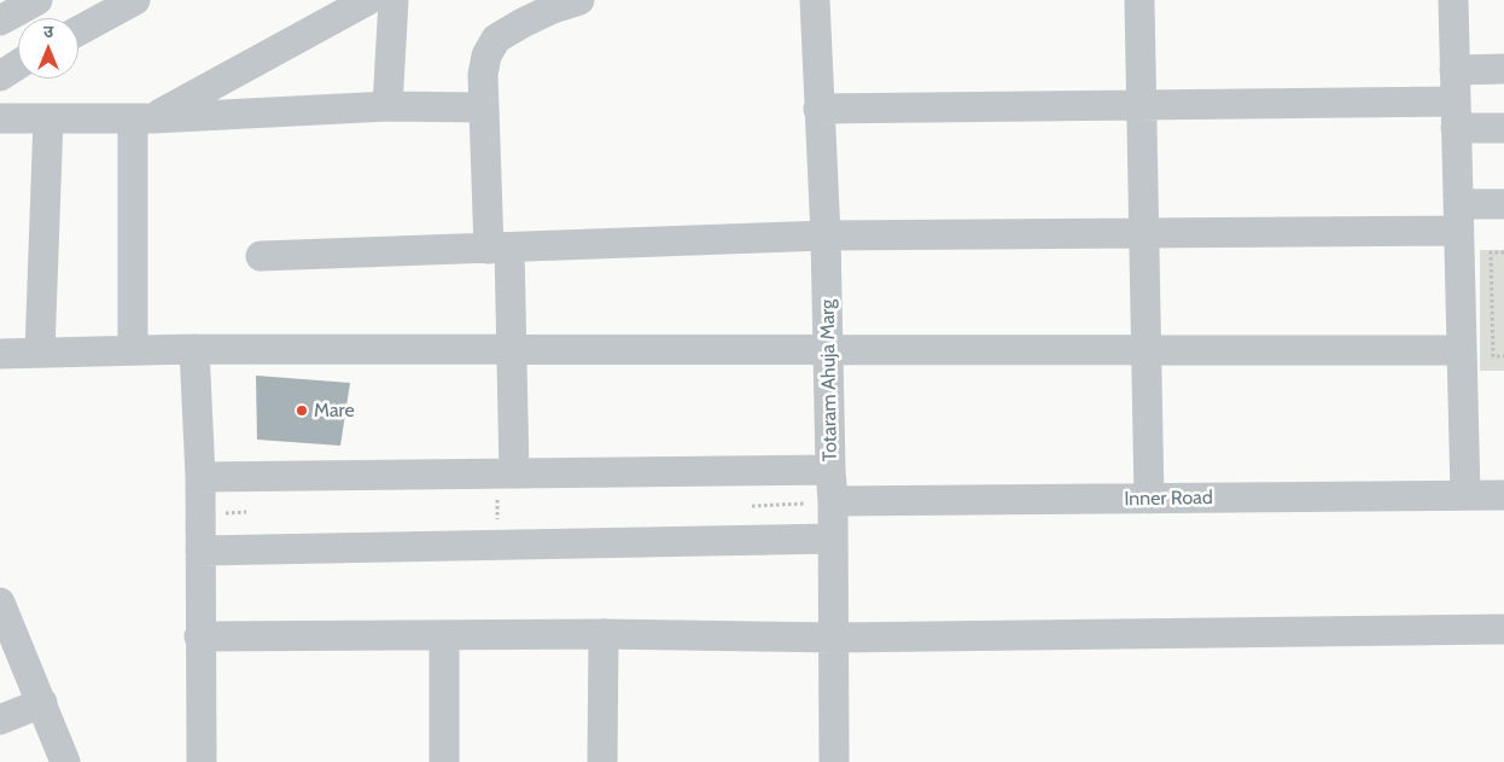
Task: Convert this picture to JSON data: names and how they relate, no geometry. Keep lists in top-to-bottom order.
{
  "streets": {
    "street": ["Totaram Ahuja Marg", "Inner Road"]
  },
  "crossings": [
    ["Totaram Ahuja Marg", "Inner Road"]
  ],
  "places": ["Mare"],
  "north": "top"
}
